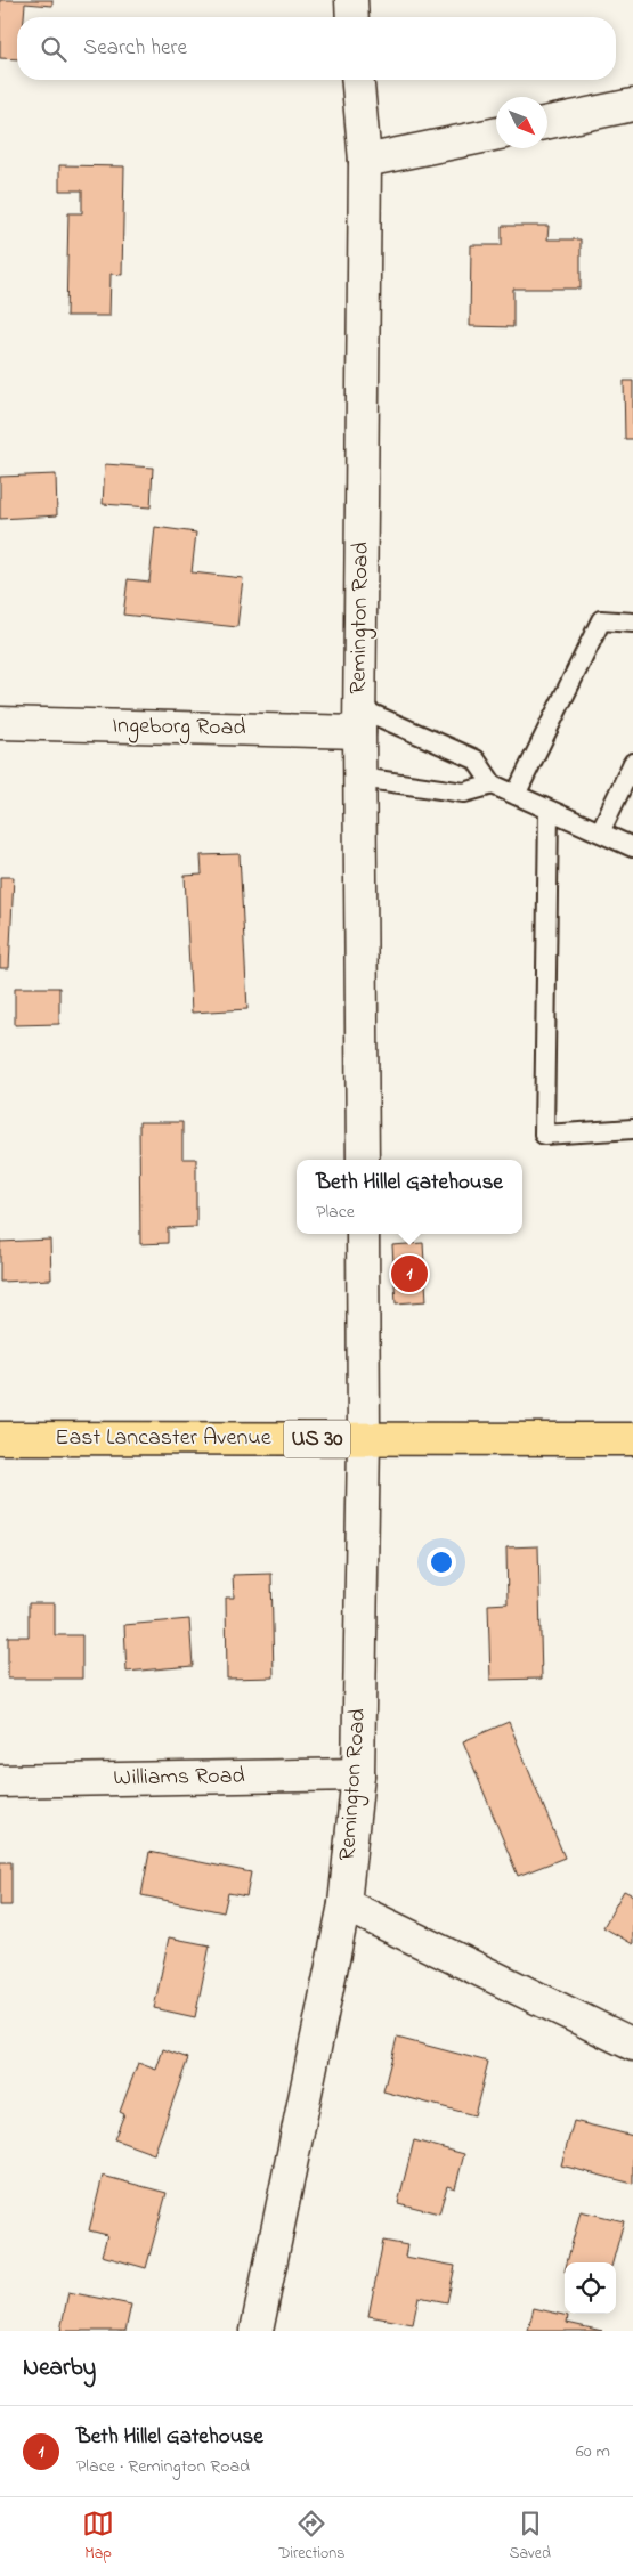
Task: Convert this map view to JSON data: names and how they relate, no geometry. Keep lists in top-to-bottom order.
{
  "streets": {
    "highway": ["East Lancaster Avenue", "US 30"],
    "street": ["Remington Road", "Ingeborg Road", "Williams Road"]
  },
  "crossings": [
    ["Remington Road", "Ingeborg Road"],
    ["Remington Road", "East Lancaster Avenue"],
    ["Remington Road", "Williams Road"]
  ],
  "north": "bottom right",
  "page": {
    "search": "Search here",
    "popup": ["Beth Hillel Gatehouse", "Place"],
    "pins": "1",
    "heading": "Nearby",
    "list": [
      {
        "mark": "1",
        "name": "Beth Hillel Gatehouse",
        "note": "Place · Remington Road",
        "value": "60 m"
      }
    ],
    "nav": ["Map", "Directions", "Saved"]
  }
}
